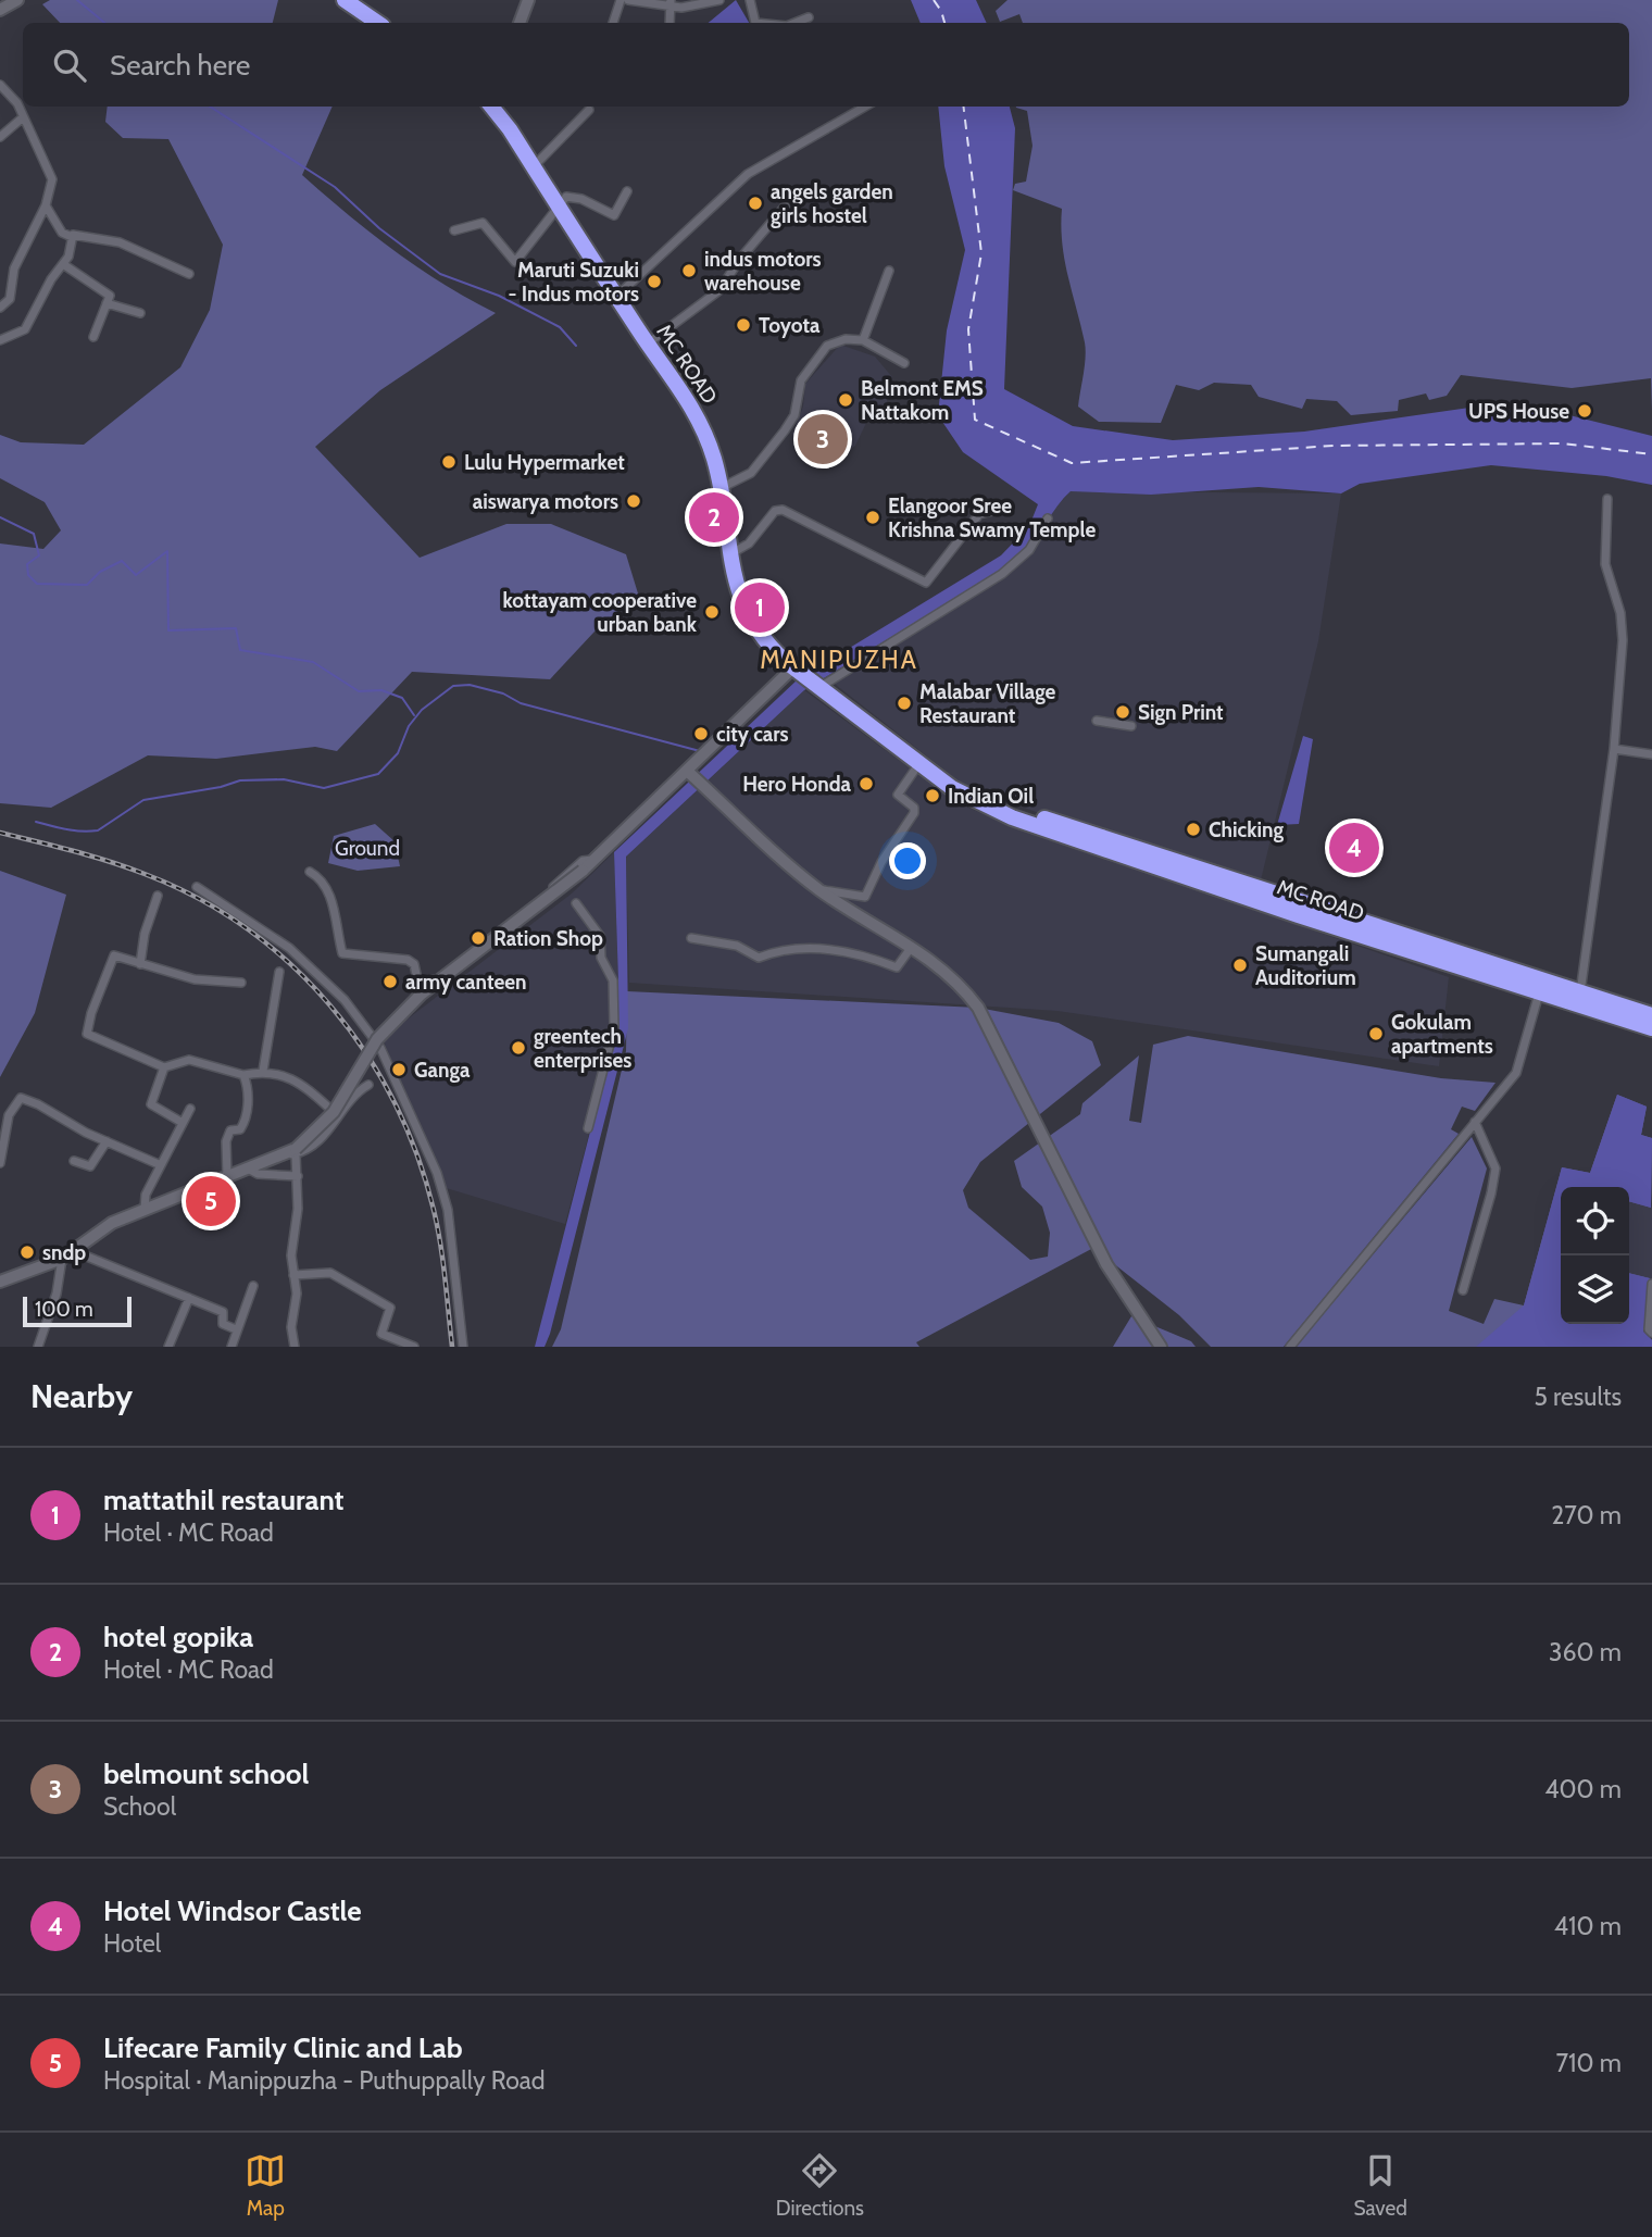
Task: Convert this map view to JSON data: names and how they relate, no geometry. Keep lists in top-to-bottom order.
{
  "streets": {
    "highway": ["MC ROAD"]
  },
  "districts": ["MANIPUZHA"],
  "parks": ["Ground"],
  "places": [
    "angels garden girls hostel",
    "indus motors warehouse",
    "Maruti Suzuki - Indus motors",
    "Toyota",
    "Belmont EMS Nattakom",
    "UPS House",
    "Lulu Hypermarket",
    "aiswarya motors",
    "Elangoor Sree Krishna Swamy Temple",
    "kottayam cooperative urban bank",
    "Malabar Village Restaurant",
    "Sign Print",
    "city cars",
    "Hero Honda",
    "Indian Oil",
    "Chicking",
    "Ration Shop",
    "Sumangali Auditorium",
    "army canteen",
    "Gokulam apartments",
    "greentech enterprises",
    "Ganga",
    "sndp"
  ],
  "scale_bar": "100 m",
  "page": {
    "search": "Search here",
    "pins": [
      "3",
      "2",
      "1",
      "4",
      "5"
    ],
    "scale": "100 m",
    "heading": ["Nearby", "5 results"],
    "list": [
      {
        "mark": "1",
        "name": "mattathil restaurant",
        "note": "Hotel · MC Road",
        "value": "270 m"
      },
      {
        "mark": "2",
        "name": "hotel gopika",
        "note": "Hotel · MC Road",
        "value": "360 m"
      },
      {
        "mark": "3",
        "name": "belmount school",
        "note": "School",
        "value": "400 m"
      },
      {
        "mark": "4",
        "name": "Hotel Windsor Castle",
        "note": "Hotel",
        "value": "410 m"
      },
      {
        "mark": "5",
        "name": "Lifecare Family Clinic and Lab",
        "note": "Hospital · Manippuzha - Puthuppally Road",
        "value": "710 m"
      }
    ],
    "nav": ["Map", "Directions", "Saved"]
  }
}
